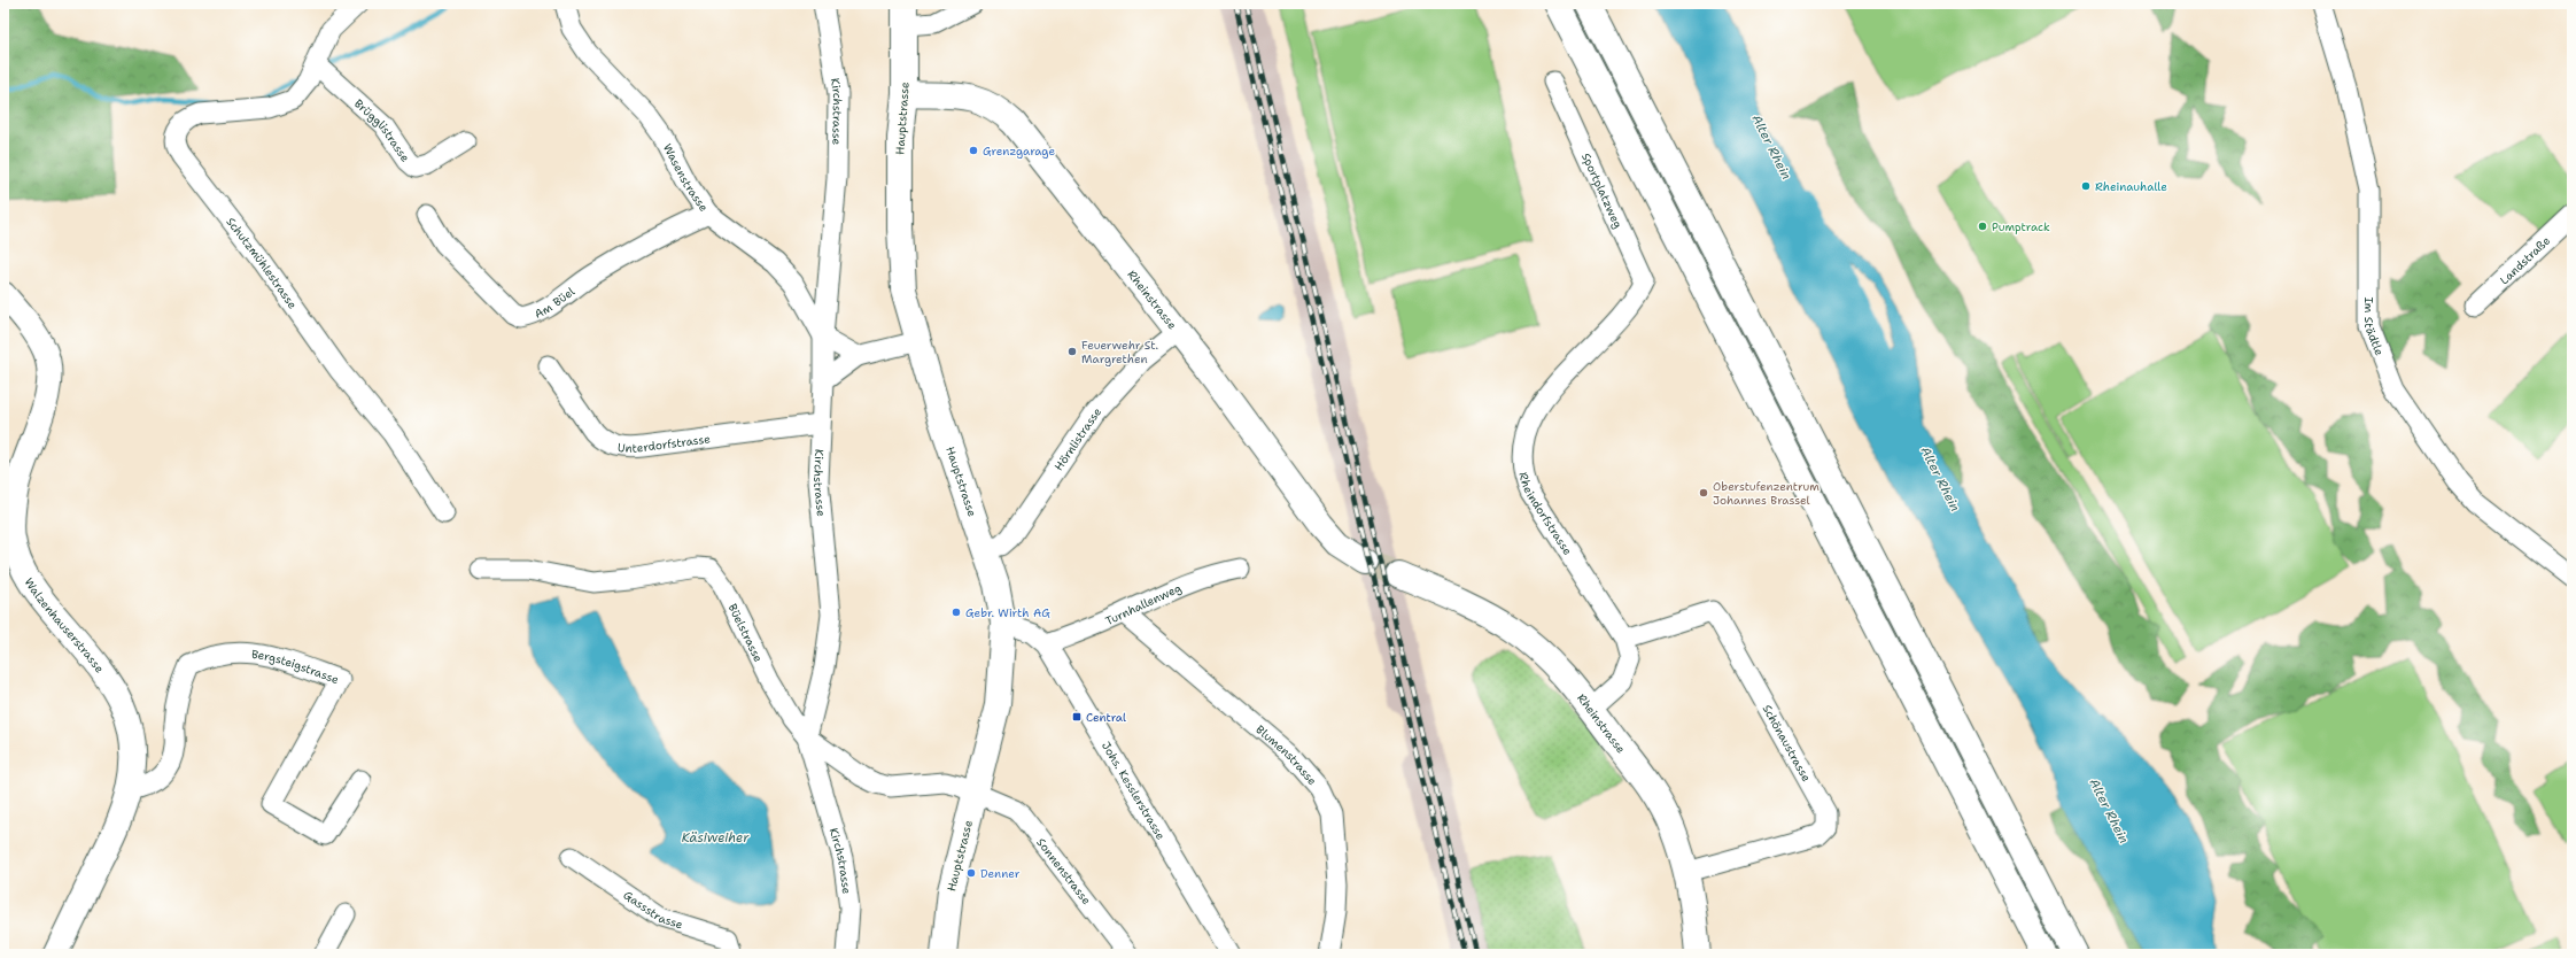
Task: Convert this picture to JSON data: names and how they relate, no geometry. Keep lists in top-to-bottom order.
{
  "streets": {
    "main road": ["Hauptstrasse", "Rheinstrasse"],
    "street": [
      "Kirchstrasse",
      "Brügglistrasse",
      "Wasenstrasse",
      "Sportplatzweg",
      "Landstraße",
      "Schutzmühlestrasse",
      "Am Büel",
      "Im Städtle",
      "Hörnlistrasse",
      "Unterdorfstrasse",
      "Rheindorfstrasse",
      "Turnhallenweg",
      "Walzenhauserstrasse",
      "Büelstrasse",
      "Bergsteigstrasse",
      "Schönaustrasse",
      "Blumenstrasse",
      "Johs. Kesslerstrasse",
      "Sonnenstrasse",
      "Gassstrasse"
    ]
  },
  "crossings": [
    ["Kirchstrasse", "Wasenstrasse"],
    ["Kirchstrasse", "Unterdorfstrasse"],
    ["Kirchstrasse", "Büelstrasse"],
    ["Hauptstrasse", "Rheinstrasse"],
    ["Hauptstrasse", "Hörnlistrasse"],
    ["Hauptstrasse", "Büelstrasse"],
    ["Hauptstrasse", "Johs. Kesslerstrasse"],
    ["Hauptstrasse", "Sonnenstrasse"],
    ["Brügglistrasse", "Schutzmühlestrasse"],
    ["Wasenstrasse", "Am Büel"],
    ["Sportplatzweg", "Rheindorfstrasse"],
    ["Rheinstrasse", "Hörnlistrasse"],
    ["Rheinstrasse", "Rheindorfstrasse"],
    ["Rheinstrasse", "Schönaustrasse"],
    ["Rheindorfstrasse", "Schönaustrasse"],
    ["Turnhallenweg", "Blumenstrasse"],
    ["Turnhallenweg", "Johs. Kesslerstrasse"],
    ["Walzenhauserstrasse", "Bergsteigstrasse"],
    ["Büelstrasse", "Sonnenstrasse"]
  ],
  "water": ["Alter Rhein", "Käsiweiher"],
  "places": {
    "other": [
      "Grenzgarage",
      "Rheinauhalle",
      "Pumptrack",
      "Feuerwehr St. Margrethen",
      "Oberstufenzentrum Johannes Brassel",
      "Gebr. Wirth AG",
      "Denner"
    ],
    "transit": ["Central"]
  }
}
